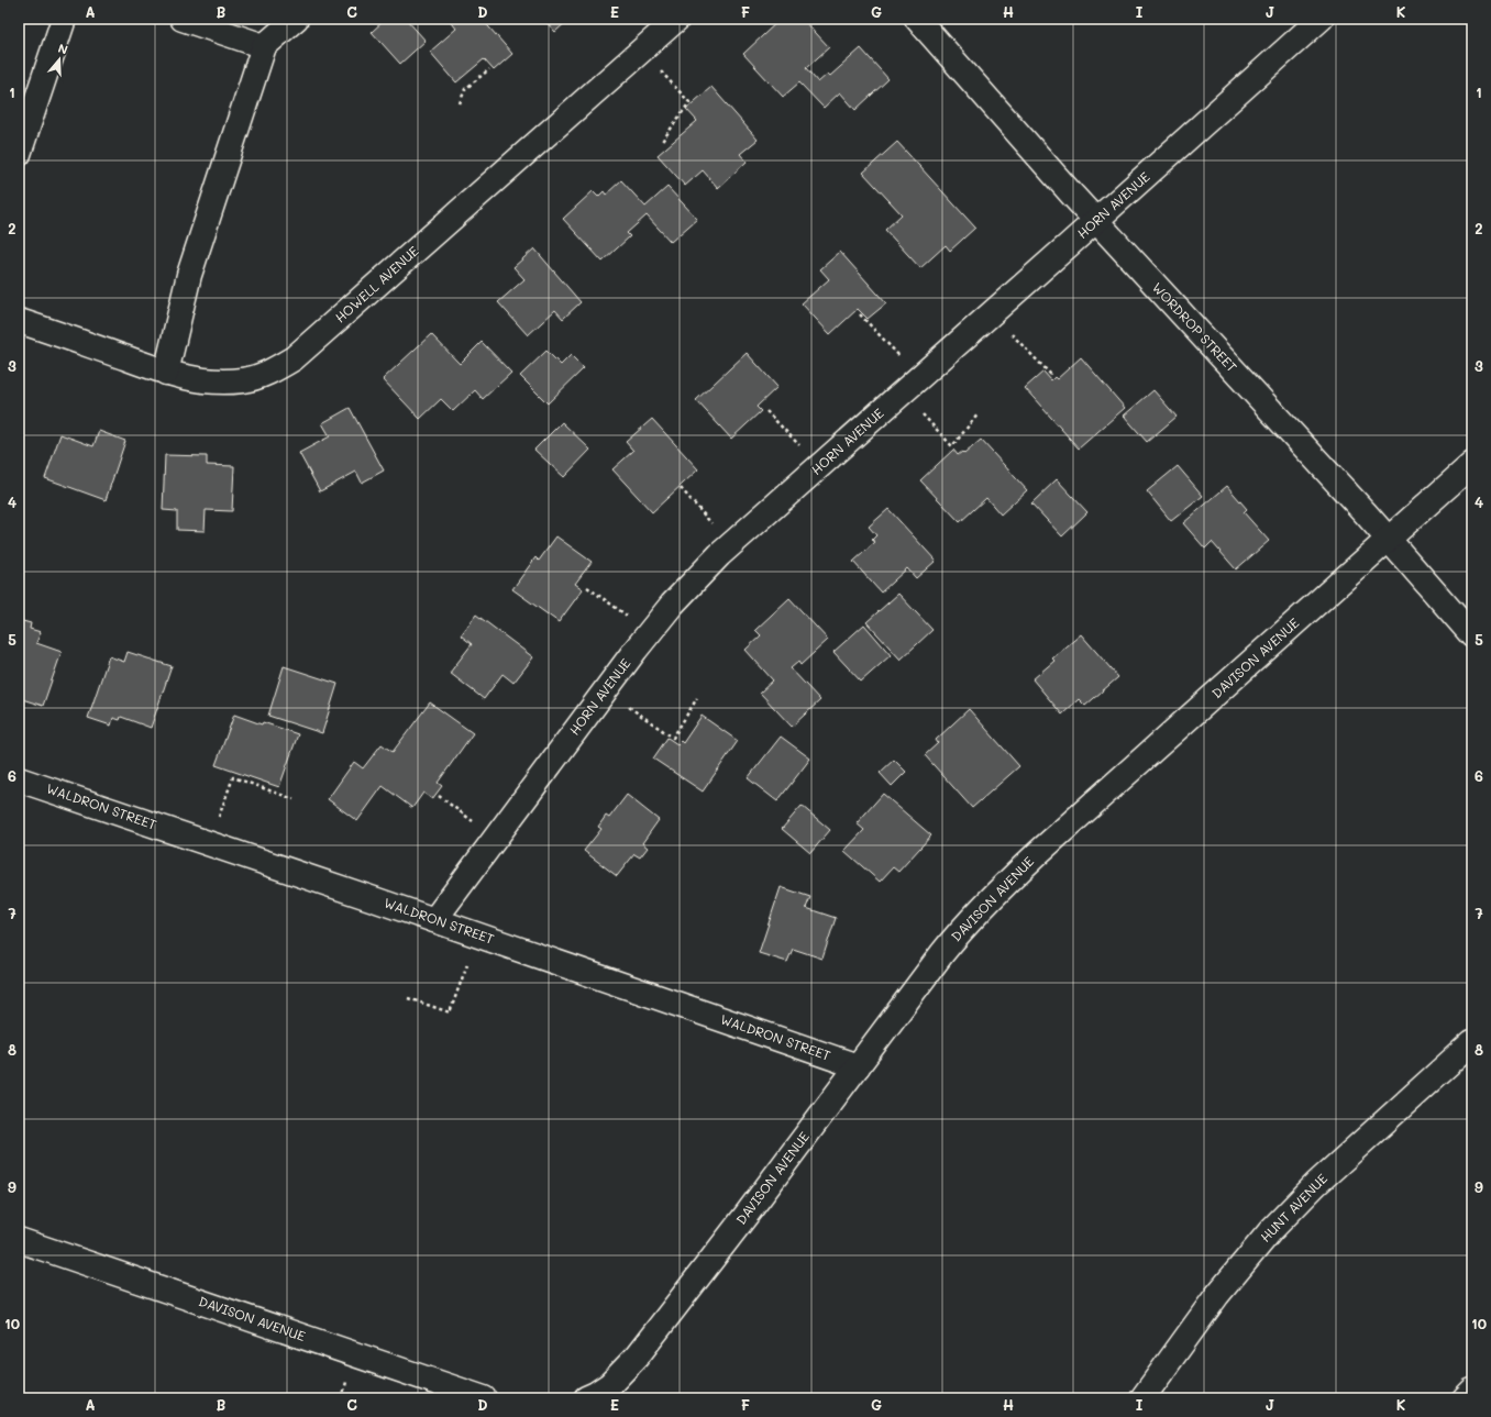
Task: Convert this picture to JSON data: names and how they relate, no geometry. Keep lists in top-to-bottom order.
{
  "streets": {
    "street": [
      "HORN AVENUE",
      "HOWELL AVENUE",
      "WORDROP STREET",
      "DAVISON AVENUE",
      "WALDRON STREET",
      "HUNT AVENUE"
    ]
  },
  "crossings": [
    ["HORN AVENUE", "WORDROP STREET"],
    ["HORN AVENUE", "WALDRON STREET"],
    ["WORDROP STREET", "DAVISON AVENUE"],
    ["DAVISON AVENUE", "WALDRON STREET"]
  ],
  "north": "top",
  "grid": {
    "columns": [
      "A",
      "B",
      "C",
      "D",
      "E",
      "F",
      "G",
      "H",
      "I",
      "J",
      "K"
    ],
    "rows": [
      "1",
      "2",
      "3",
      "4",
      "5",
      "6",
      "7",
      "8",
      "9",
      "10"
    ]
  }
}
